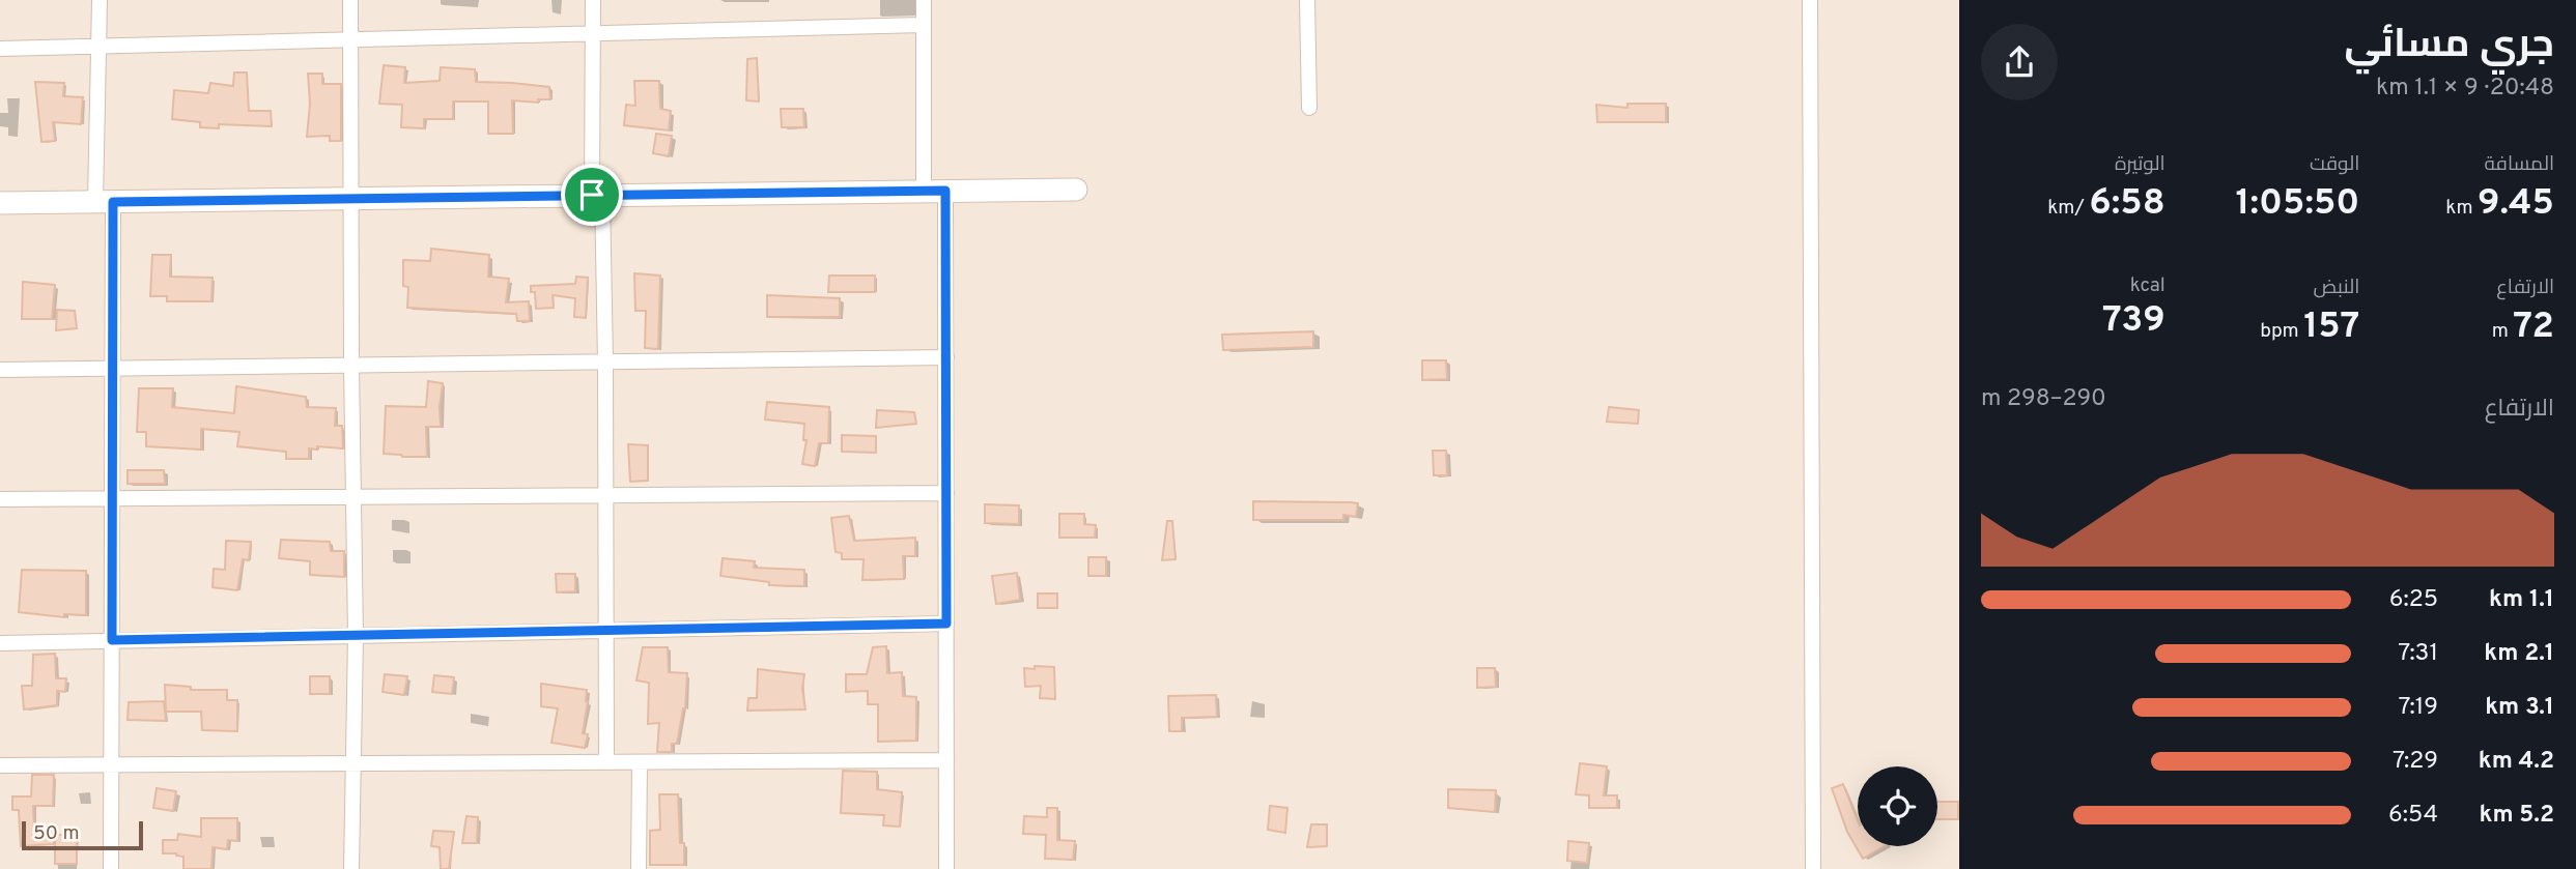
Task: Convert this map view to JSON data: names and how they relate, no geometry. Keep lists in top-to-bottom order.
{
  "scale_bar": "50 m",
  "page": {
    "heading": ["جري مسائي", "20:48 · 9 × 1.1 km"],
    "stats": [
      ["المسافة", "9.45 km"],
      ["الوقت", "1:05:50"],
      ["الوتيرة", "6:58 /km"],
      ["الارتفاع", "72 m"],
      ["النبض", "157 bpm"],
      ["kcal", "739"]
    ],
    "chart": ["الارتفاع", "290–298 m"],
    "list": [
      {
        "name": "1.1 km",
        "note": "6:25"
      },
      {
        "name": "2.1 km",
        "note": "7:31"
      },
      {
        "name": "3.1 km",
        "note": "7:19"
      },
      {
        "name": "4.2 km",
        "note": "7:29"
      },
      {
        "name": "5.2 km",
        "note": "6:54"
      }
    ],
    "scale": "50 m"
  }
}
